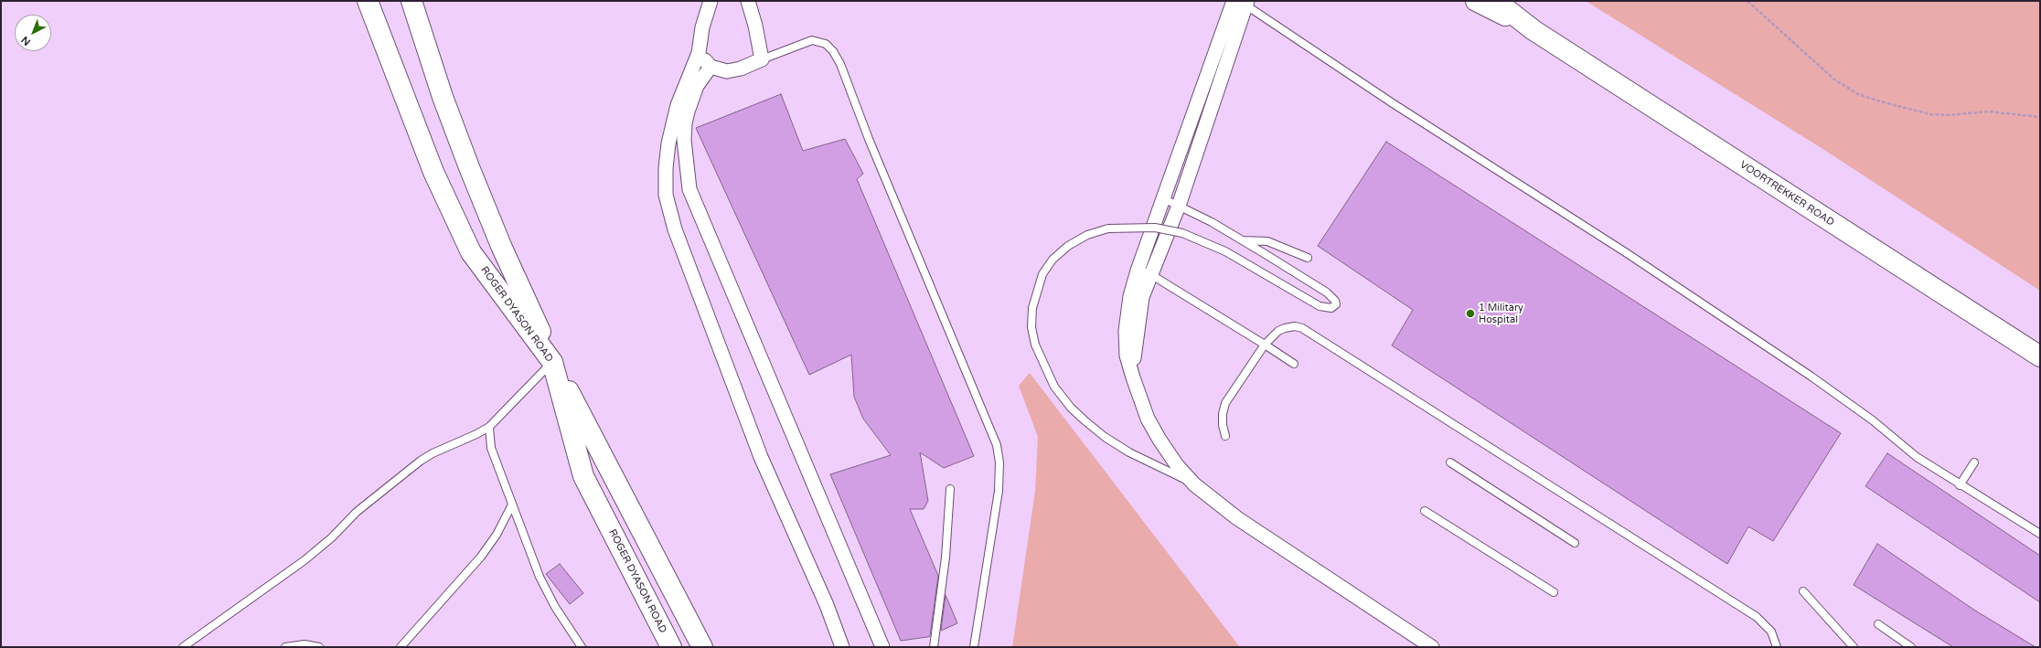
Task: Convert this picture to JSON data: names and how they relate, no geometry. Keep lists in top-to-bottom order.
{
  "streets": {
    "main road": ["VOORTREKKER ROAD", "ROGER DYASON ROAD"]
  },
  "places": ["1 Military Hospital"],
  "north": "bottom left"
}
